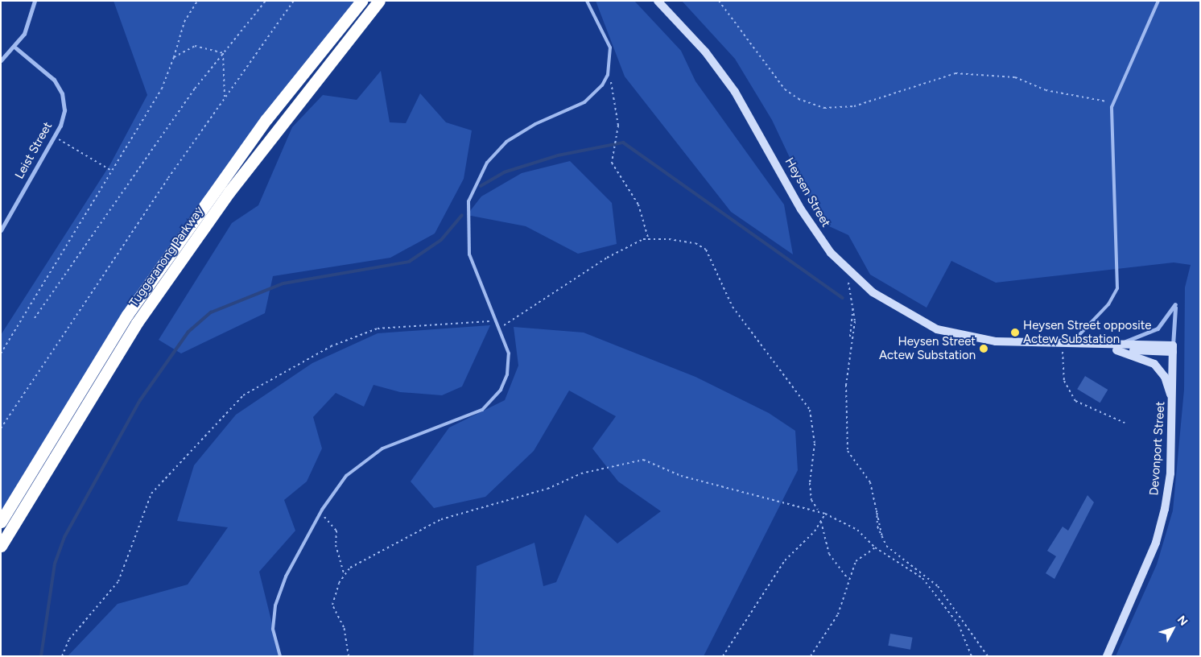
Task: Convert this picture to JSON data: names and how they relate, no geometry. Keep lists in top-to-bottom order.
{
  "streets": {
    "highway": ["Tuggeranong Parkway"],
    "main road": ["Heysen Street", "Devonport Street"],
    "street": ["Leist Street"]
  },
  "crossings": [
    ["Heysen Street", "Devonport Street"]
  ],
  "places": ["Heysen Street opposite Actew Substation", "Heysen Street Actew Substation"],
  "north": "top right"
}
